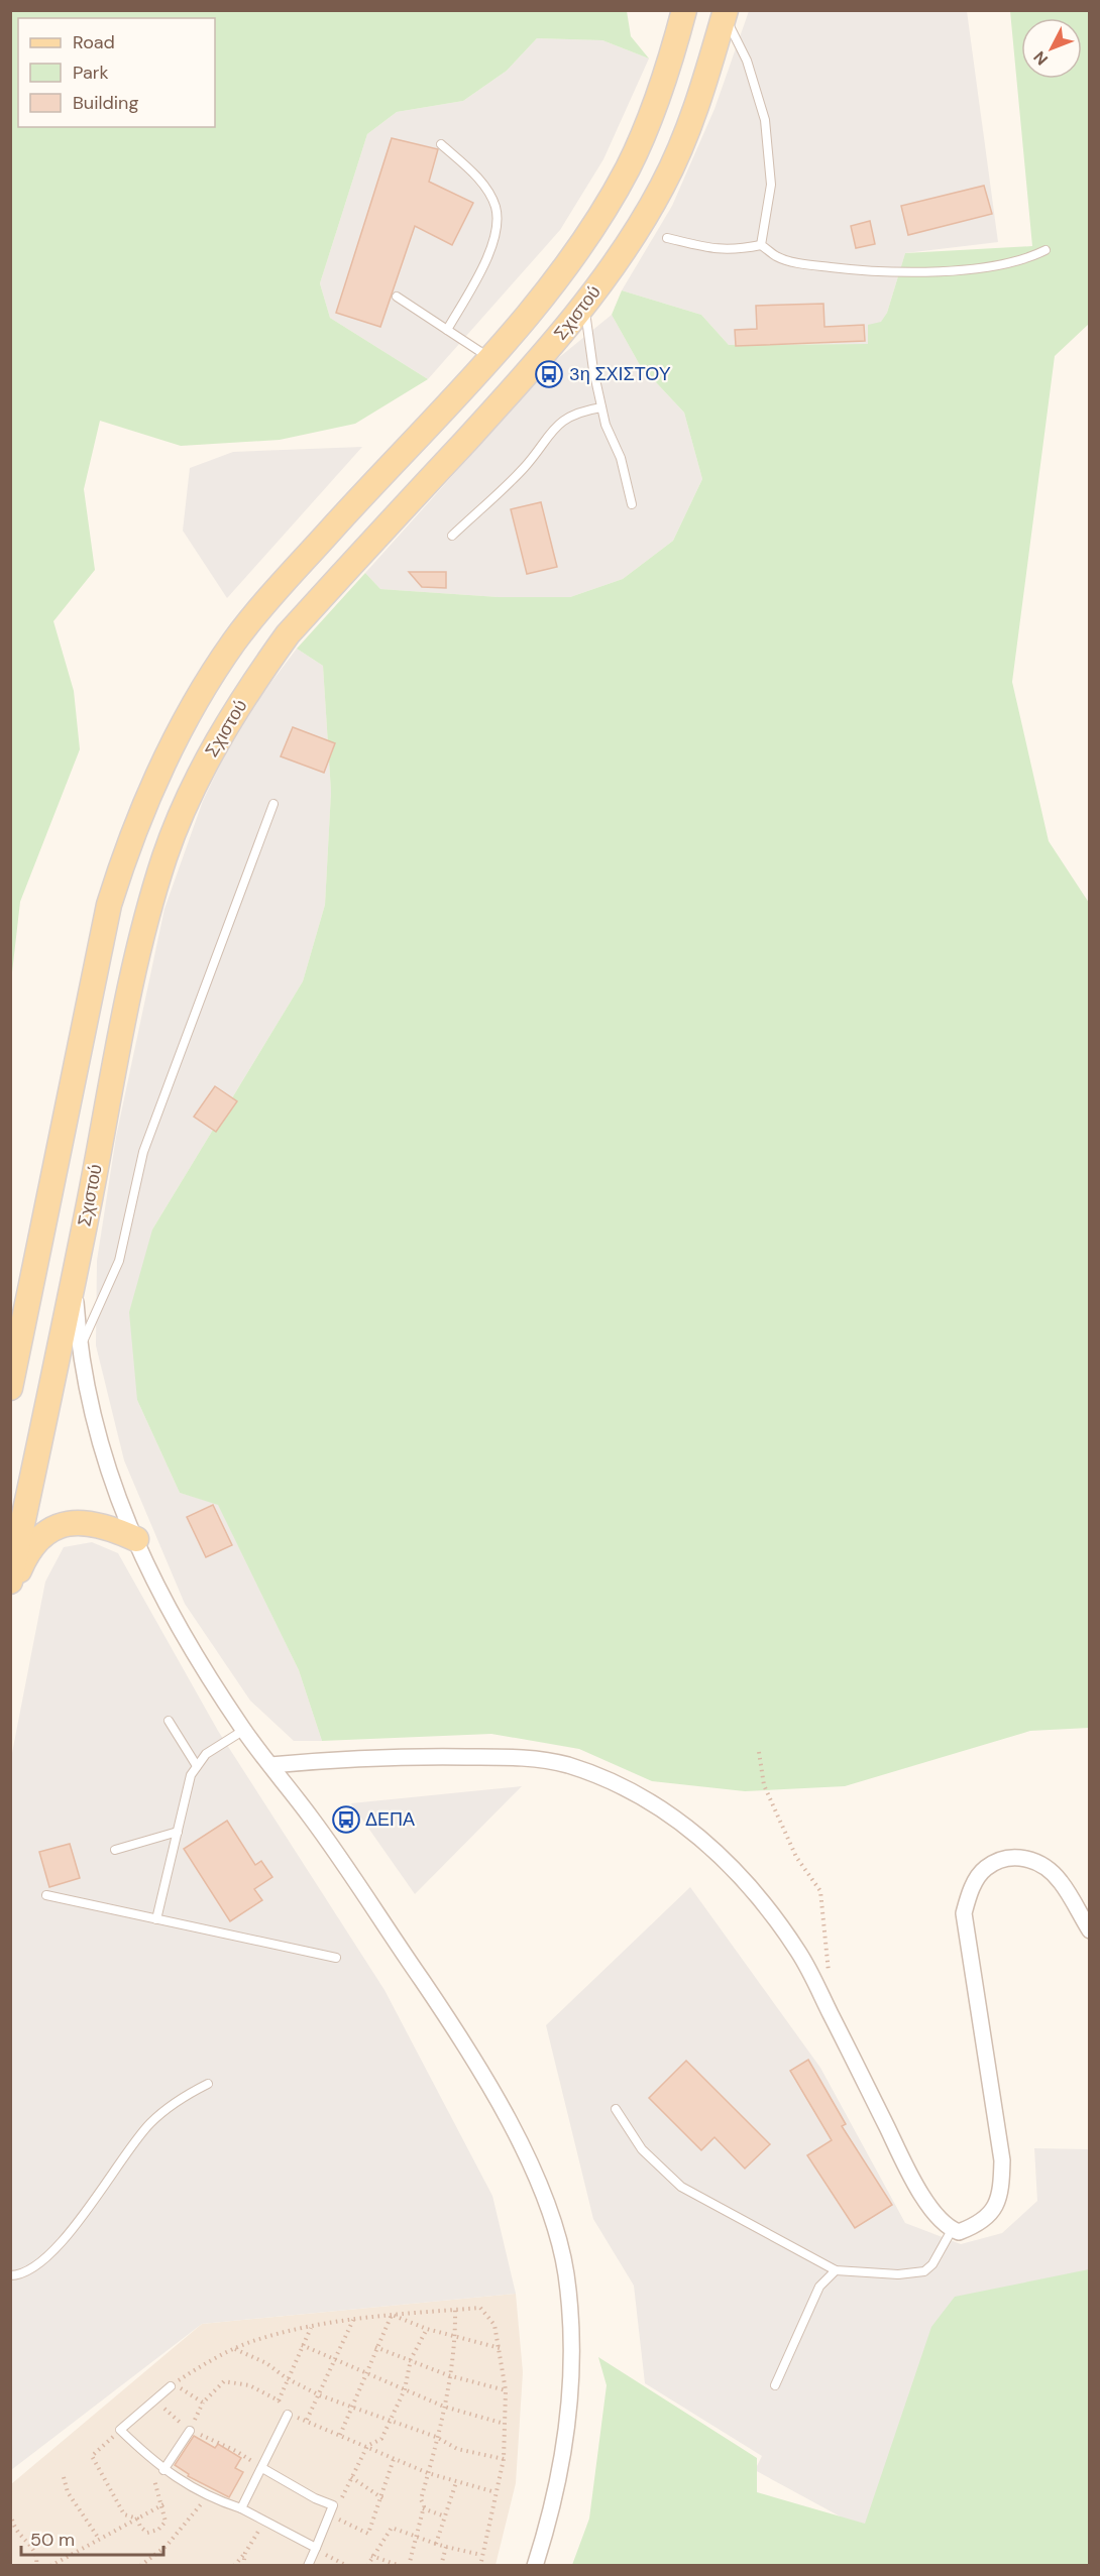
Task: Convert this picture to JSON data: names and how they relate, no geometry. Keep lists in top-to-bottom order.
{
  "streets": {
    "main road": ["Σχιστού"]
  },
  "places": {
    "bus stop": ["3η ΣΧΙΣΤΟΥ", "ΔΕΠΑ"]
  },
  "legend": ["Road", "Park", "Building"],
  "scale_bar": "50 m",
  "north": "bottom left"
}
